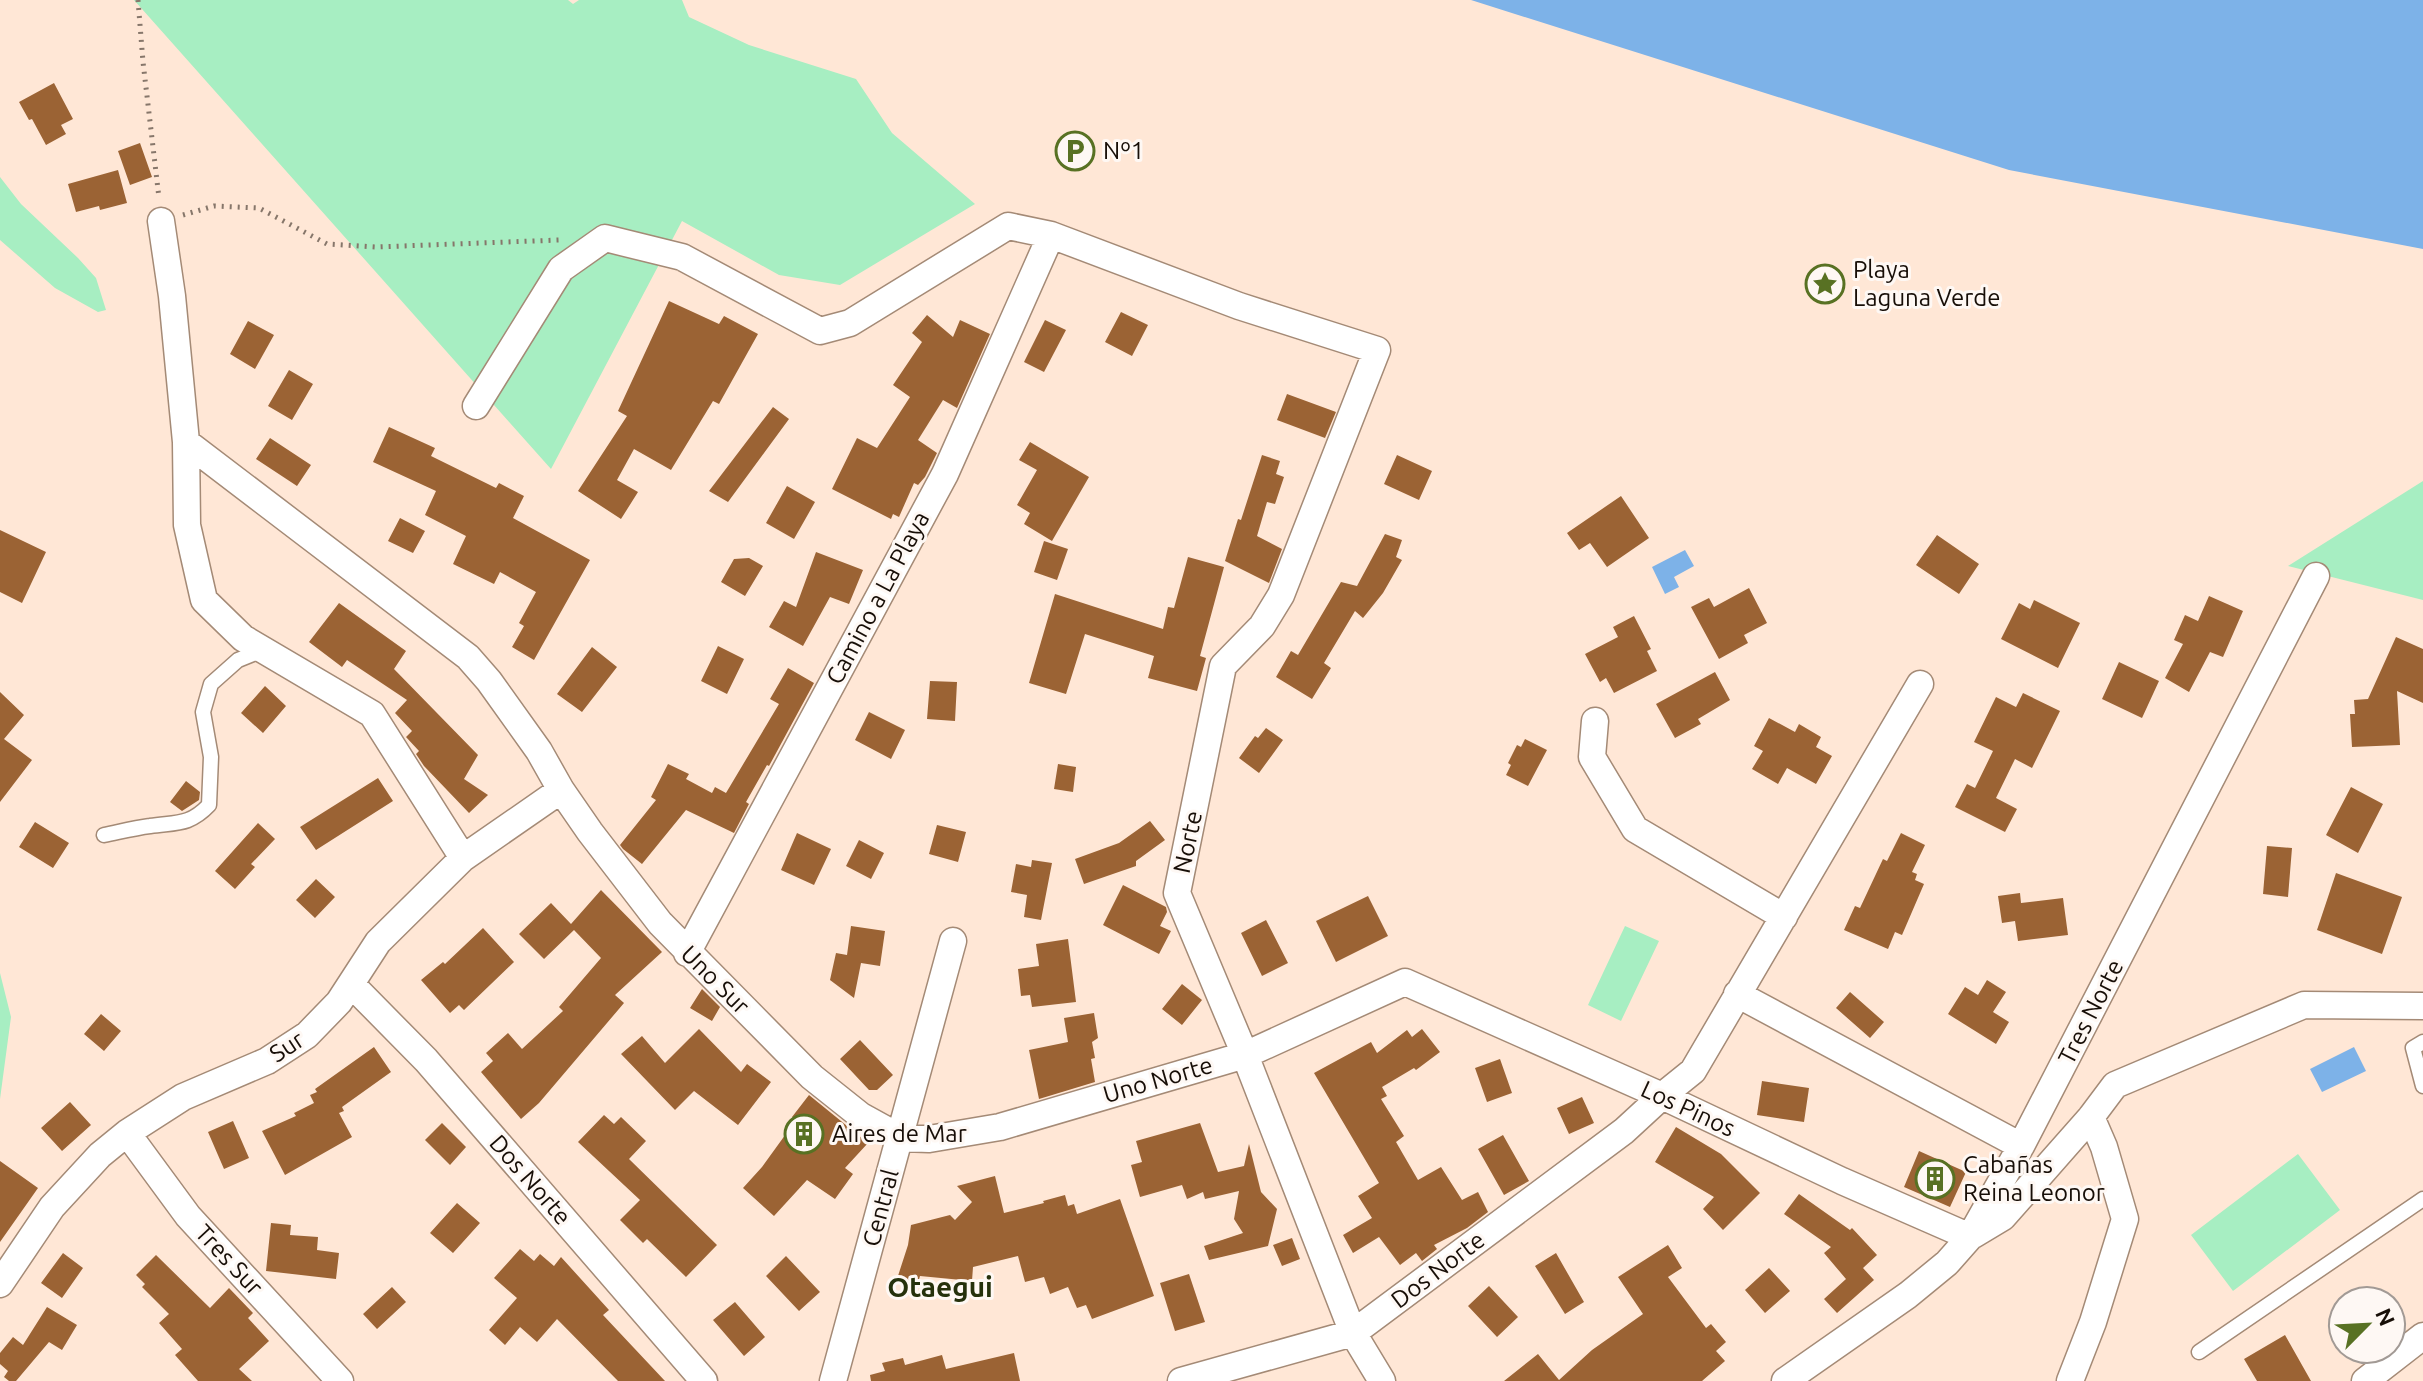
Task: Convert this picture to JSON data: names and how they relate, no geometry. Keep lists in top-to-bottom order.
{
  "streets": {
    "street": [
      "Camino a La Playa",
      "Norte",
      "Uno Sur",
      "Tres Norte",
      "Sur",
      "Uno Norte",
      "Los Pinos",
      "Dos Norte",
      "Central",
      "Tres Sur"
    ]
  },
  "crossings": [
    ["Camino a La Playa", "Norte"],
    ["Camino a La Playa", "Uno Sur"],
    ["Norte", "Uno Norte"],
    ["Norte", "Dos Norte"],
    ["Uno Sur", "Sur"],
    ["Uno Sur", "Uno Norte"],
    ["Uno Sur", "Central"],
    ["Tres Norte", "Los Pinos"],
    ["Sur", "Dos Norte"],
    ["Sur", "Tres Sur"],
    ["Uno Norte", "Los Pinos"],
    ["Uno Norte", "Central"],
    ["Los Pinos", "Dos Norte"]
  ],
  "districts": ["Otaegui"],
  "places": {
    "parking": ["Nº1"],
    "place": ["Playa Laguna Verde"],
    "building": ["Aires de Mar", "Cabañas Reina Leonor"]
  },
  "north": "top right"
}
